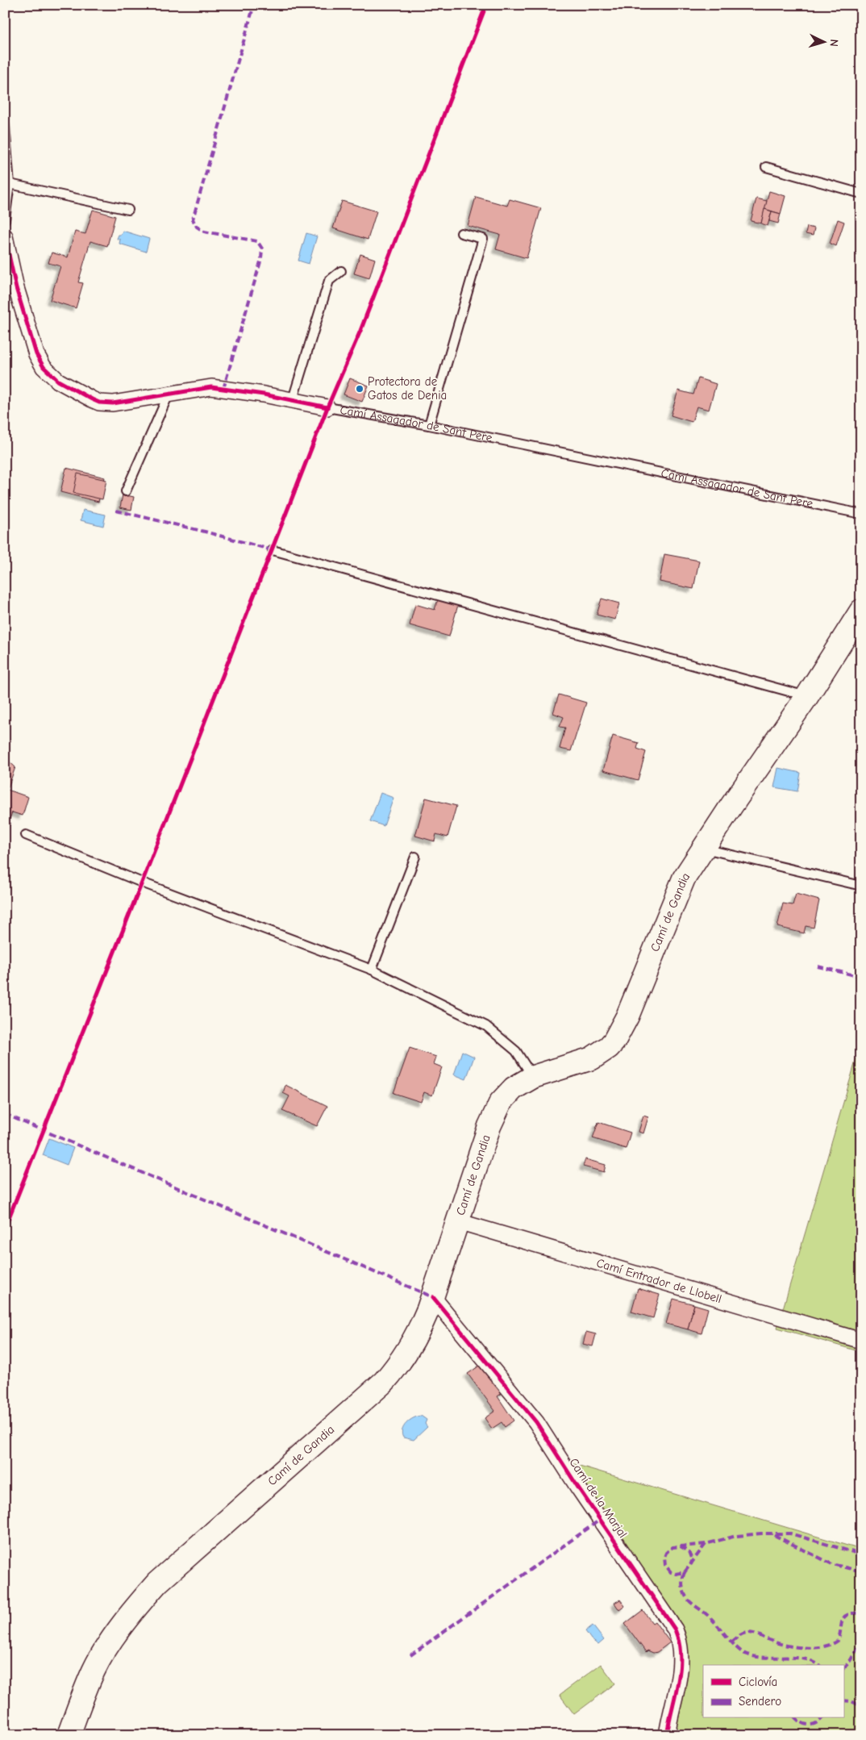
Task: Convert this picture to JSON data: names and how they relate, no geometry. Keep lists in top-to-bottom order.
{
  "streets": {
    "main road": ["Camí de Gandia"],
    "street": ["Camí Assagador de Sant Pere", "Camí Entrador de Llobell", "Camí de la Marjal"]
  },
  "crossings": [
    ["Camí de Gandia", "Camí Entrador de Llobell"],
    ["Camí de Gandia", "Camí de la Marjal"]
  ],
  "places": ["Protectora de Gatos de Denia"],
  "legend": ["Ciclovía", "Sendero"],
  "north": "right"
}
